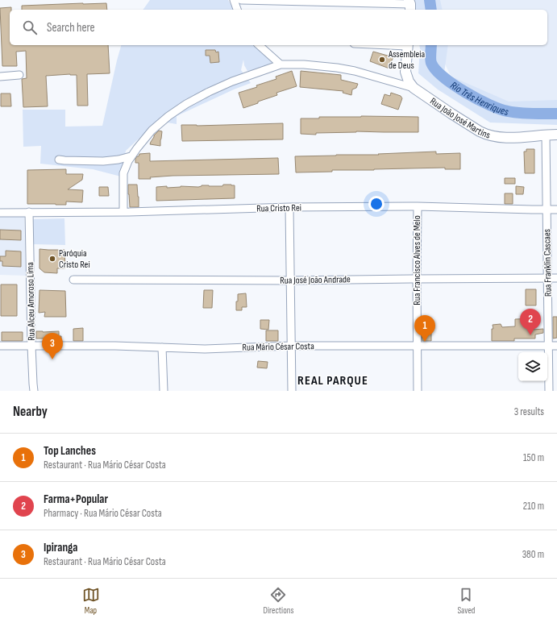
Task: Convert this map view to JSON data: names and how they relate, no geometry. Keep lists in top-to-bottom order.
{
  "streets": {
    "main road": ["Rua João José Martins"],
    "street": [
      "Rua Cristo Rei",
      "Rua Francisco Alves de Melo",
      "Rua Franklin Cascaes",
      "Rua José João Andrade",
      "Rua Alceu Amoroso Lima",
      "Rua Mário César Costa"
    ]
  },
  "crossings": [
    ["Rua João José Martins", "Rua Franklin Cascaes"],
    ["Rua Cristo Rei", "Rua Francisco Alves de Melo"],
    ["Rua Cristo Rei", "Rua Franklin Cascaes"],
    ["Rua Cristo Rei", "Rua Alceu Amoroso Lima"],
    ["Rua Francisco Alves de Melo", "Rua José João Andrade"],
    ["Rua Francisco Alves de Melo", "Rua Mário César Costa"],
    ["Rua Franklin Cascaes", "Rua José João Andrade"],
    ["Rua Franklin Cascaes", "Rua Mário César Costa"],
    ["Rua Alceu Amoroso Lima", "Rua Mário César Costa"]
  ],
  "districts": ["REAL PARQUE"],
  "water": ["Rio Três Henriques"],
  "places": ["Assembleia de Deus", "Paróquia Cristo Rei"],
  "page": {
    "search": "Search here",
    "pins": ["2", "1", "3"],
    "heading": ["Nearby", "3 results"],
    "list": [
      {
        "mark": "1",
        "name": "Top Lanches",
        "note": "Restaurant · Rua Mário César Costa",
        "value": "150 m"
      },
      {
        "mark": "2",
        "name": "Farma+Popular",
        "note": "Pharmacy · Rua Mário César Costa",
        "value": "210 m"
      },
      {
        "mark": "3",
        "name": "Ipiranga",
        "note": "Restaurant · Rua Mário César Costa",
        "value": "380 m"
      }
    ],
    "nav": ["Map", "Directions", "Saved"]
  }
}
